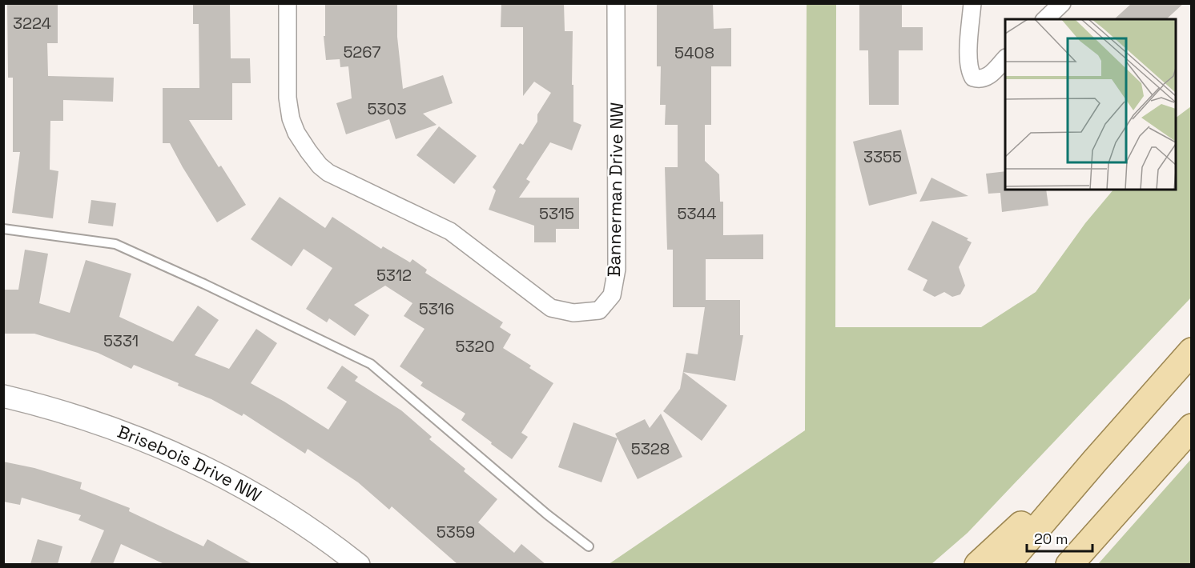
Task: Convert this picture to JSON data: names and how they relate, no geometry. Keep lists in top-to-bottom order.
{
  "streets": {
    "street": ["Bannerman Drive NW", "Brisebois Drive NW"]
  },
  "house_numbers": [
    "3224",
    "5267",
    "5408",
    "5303",
    "3355",
    "5315",
    "5344",
    "5312",
    "5316",
    "5331",
    "5320",
    "5328",
    "5359"
  ],
  "scale_bar": "20 m"
}
